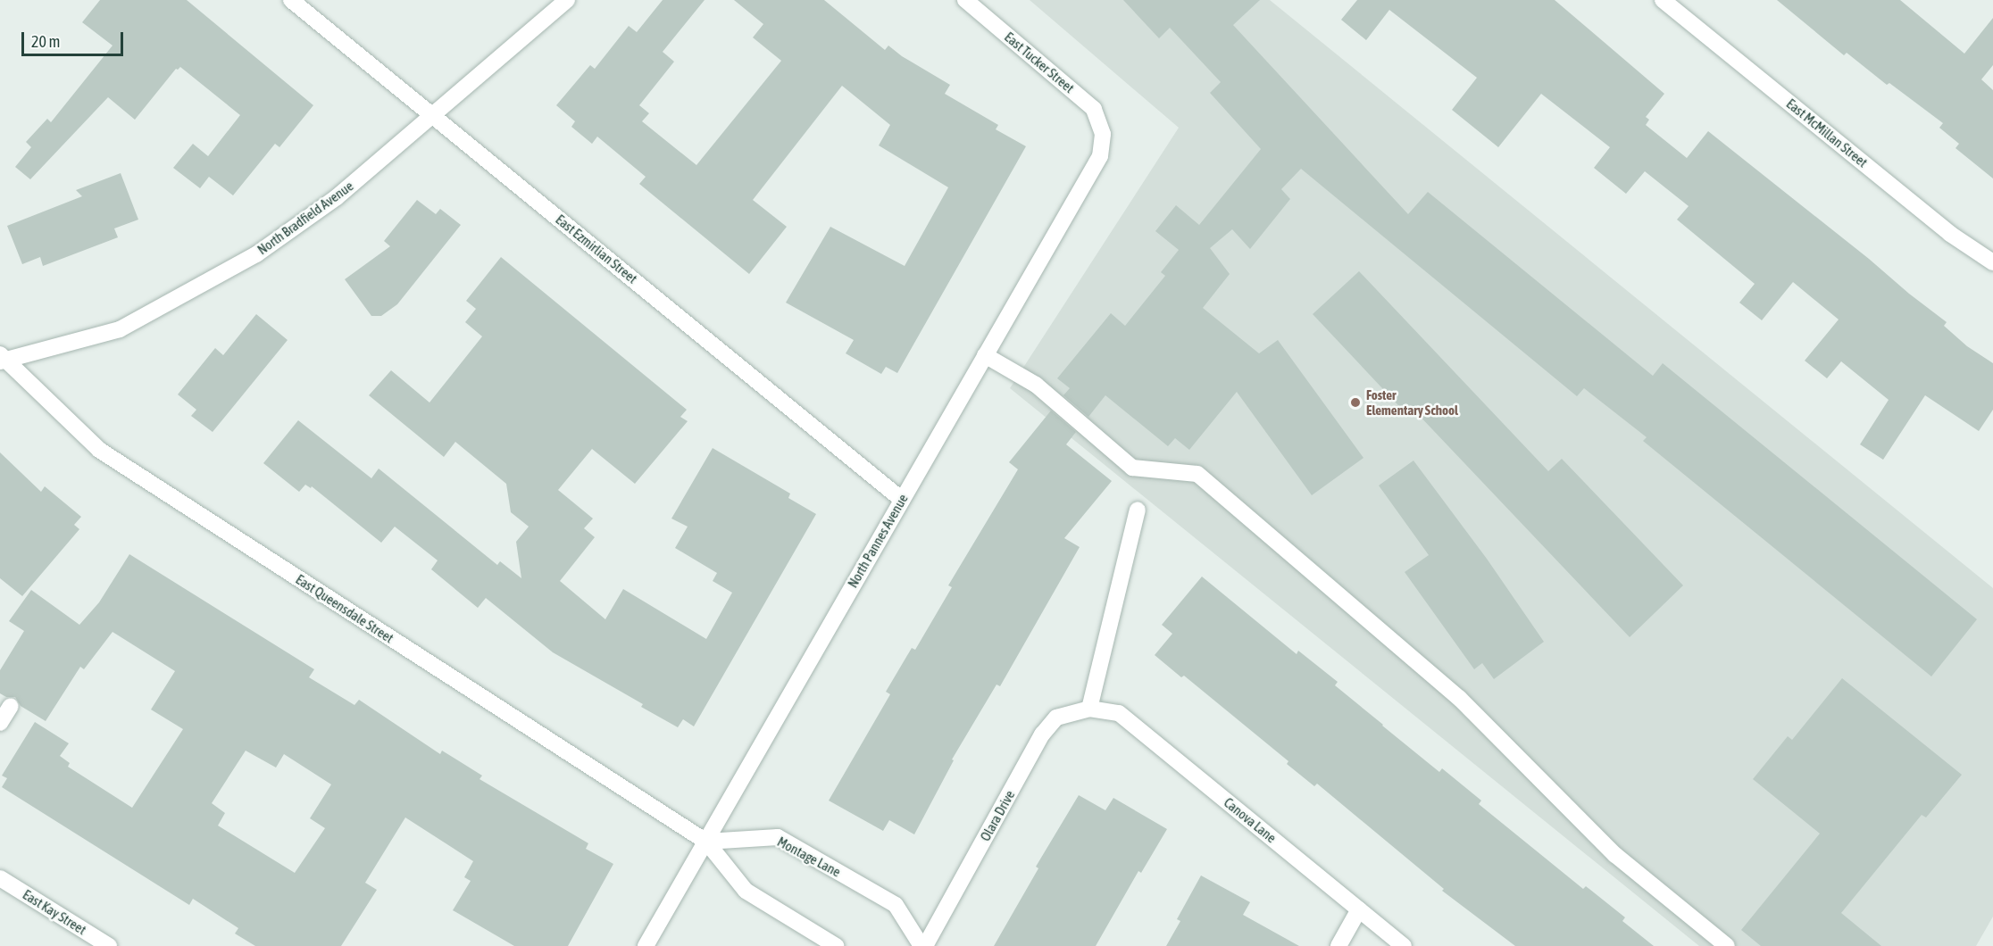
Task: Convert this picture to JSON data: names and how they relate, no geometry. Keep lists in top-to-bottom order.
{
  "streets": {
    "street": [
      "East Tucker Street",
      "East McMillan Street",
      "North Bradfield Avenue",
      "East Ezmirlian Street",
      "North Pannes Avenue",
      "East Queensdale Street",
      "Olara Drive",
      "Canova Lane",
      "Montage Lane",
      "East Kay Street"
    ]
  },
  "crossings": [
    ["East Tucker Street", "North Pannes Avenue"],
    ["North Bradfield Avenue", "East Ezmirlian Street"],
    ["North Bradfield Avenue", "East Queensdale Street"],
    ["East Ezmirlian Street", "North Pannes Avenue"],
    ["North Pannes Avenue", "East Queensdale Street"],
    ["North Pannes Avenue", "Montage Lane"],
    ["East Queensdale Street", "Montage Lane"],
    ["Olara Drive", "Canova Lane"]
  ],
  "places": ["Foster Elementary School"],
  "scale_bar": "20 m"
}
